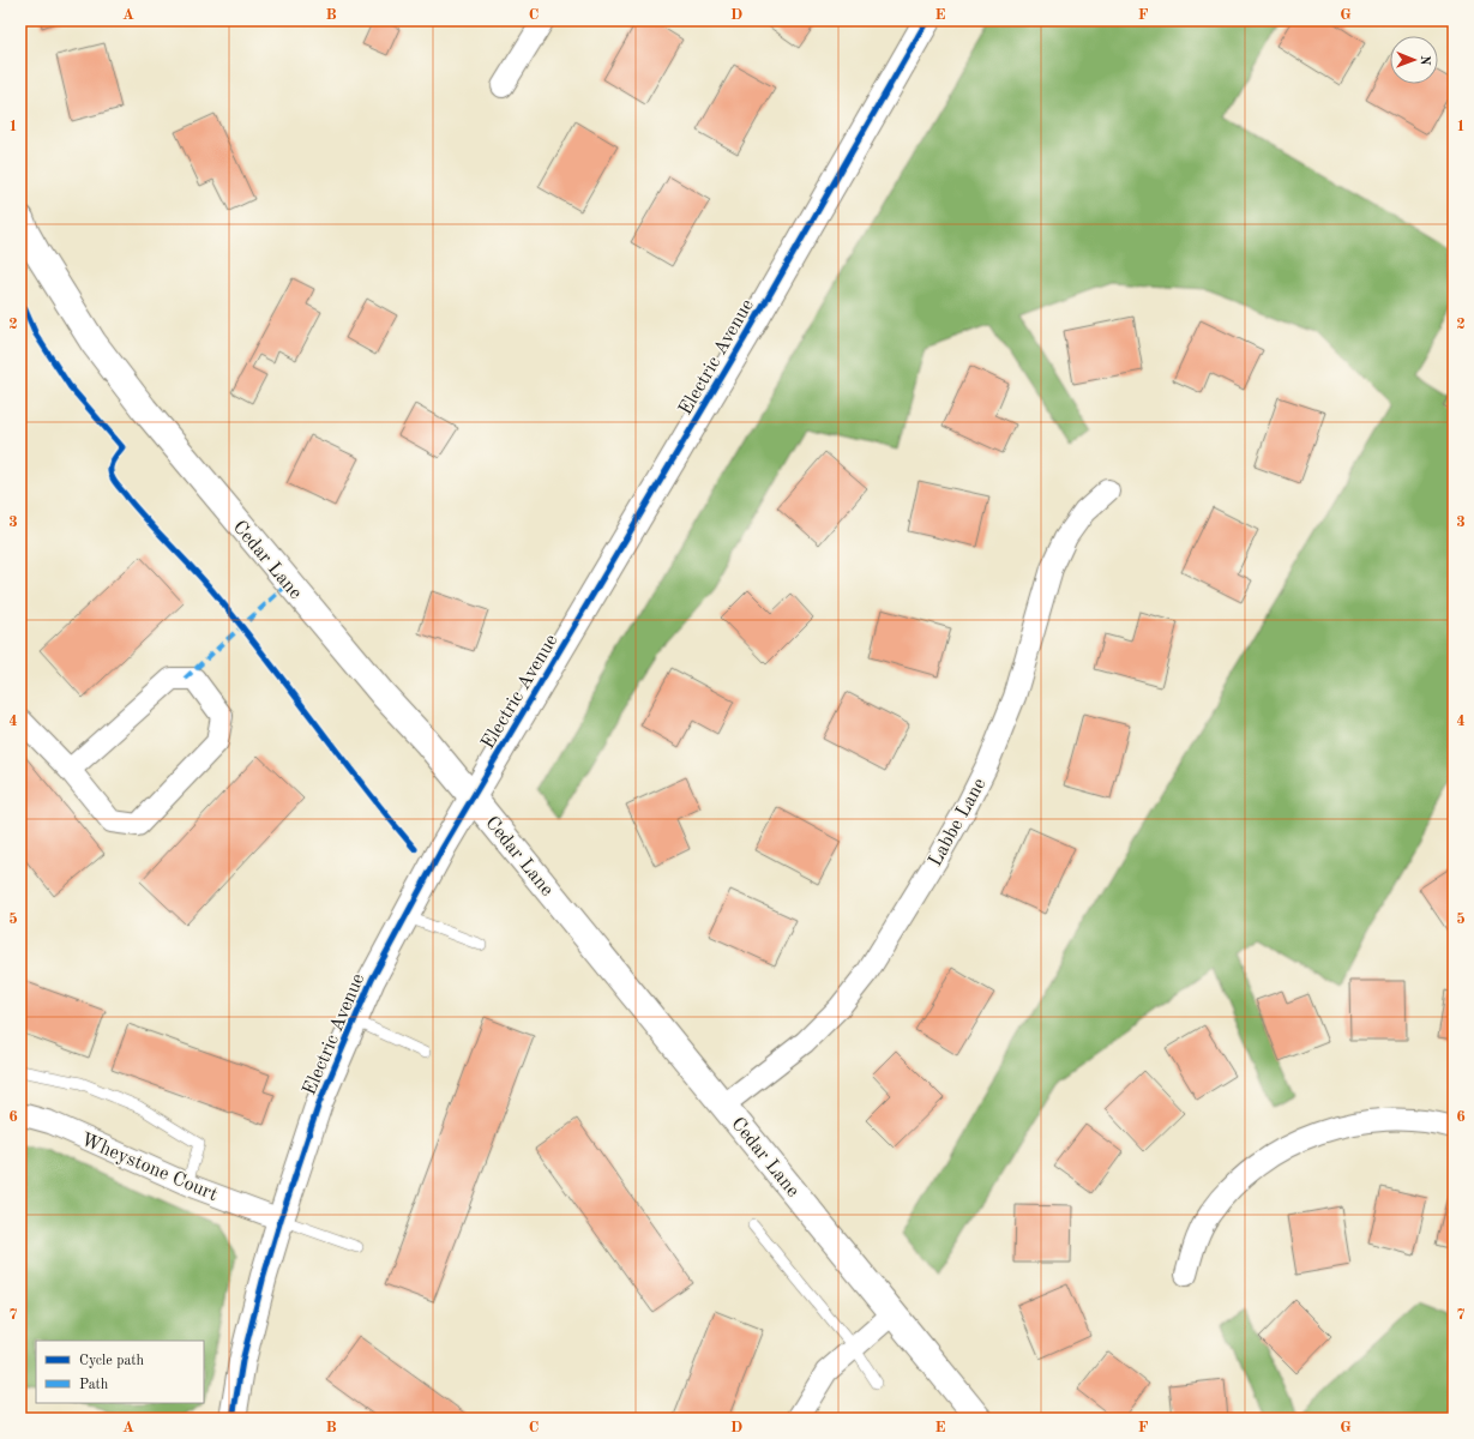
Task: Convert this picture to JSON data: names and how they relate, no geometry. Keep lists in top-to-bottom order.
{
  "streets": {
    "street": [
      "Electric Avenue",
      "Cedar Lane",
      "Labbe Lane",
      "Wheystone Court"
    ]
  },
  "crossings": [
    ["Electric Avenue", "Cedar Lane"],
    ["Electric Avenue", "Wheystone Court"],
    ["Cedar Lane", "Labbe Lane"]
  ],
  "legend": ["Cycle path", "Path"],
  "north": "right",
  "grid": {
    "columns": [
      "A",
      "B",
      "C",
      "D",
      "E",
      "F",
      "G"
    ],
    "rows": [
      "1",
      "2",
      "3",
      "4",
      "5",
      "6",
      "7"
    ]
  }
}
